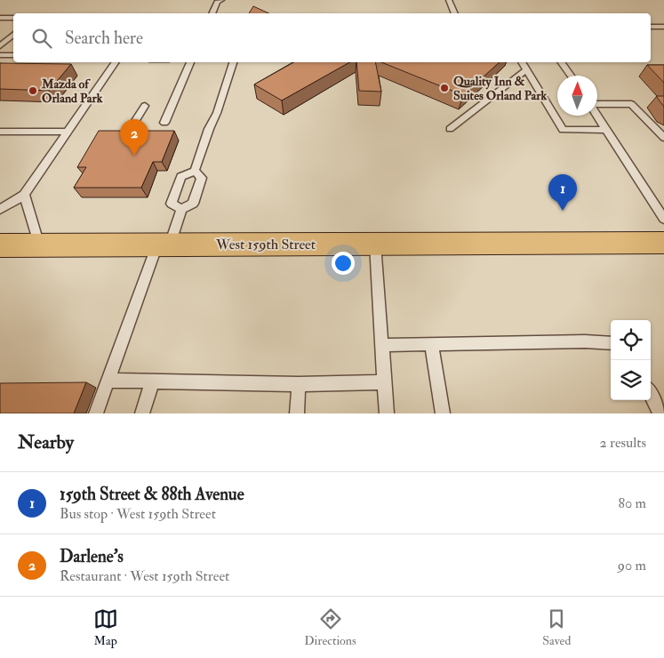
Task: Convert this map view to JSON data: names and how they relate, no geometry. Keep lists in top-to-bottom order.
{
  "streets": {
    "main road": ["West 159th Street"]
  },
  "places": ["Quality Inn & Suites Orland Park", "Mazda of Orland Park"],
  "north": "top",
  "page": {
    "search": "Search here",
    "pins": ["2", "1"],
    "heading": ["Nearby", "2 results"],
    "list": [
      {
        "mark": "1",
        "name": "159th Street & 88th Avenue",
        "note": "Bus stop · West 159th Street",
        "value": "80 m"
      },
      {
        "mark": "2",
        "name": "Darlene's",
        "note": "Restaurant · West 159th Street",
        "value": "90 m"
      }
    ],
    "nav": ["Map", "Directions", "Saved"]
  }
}
